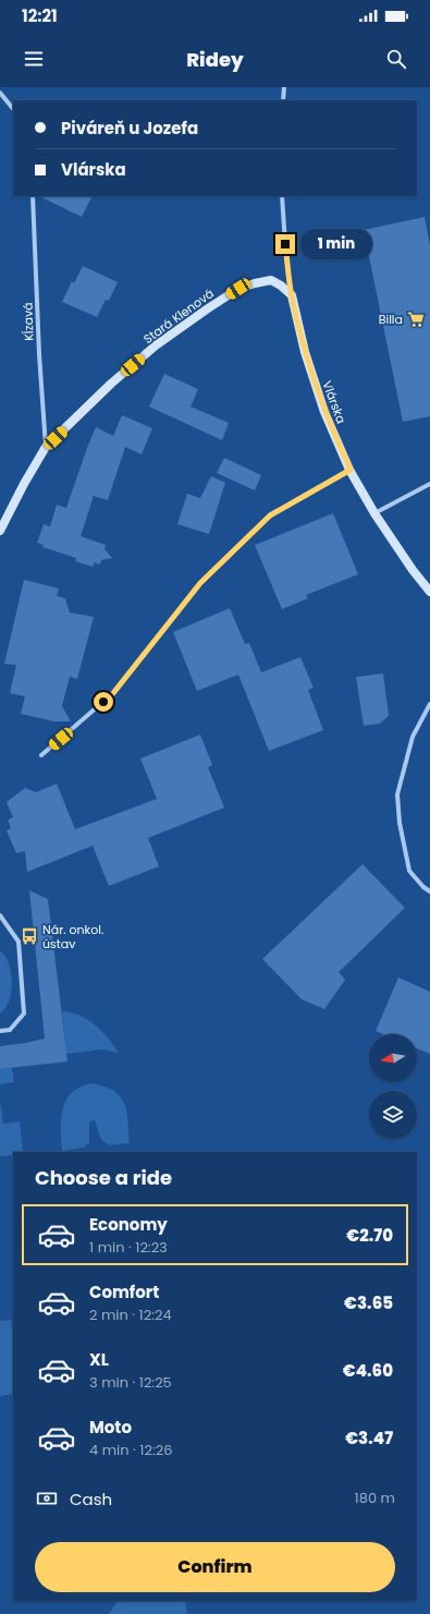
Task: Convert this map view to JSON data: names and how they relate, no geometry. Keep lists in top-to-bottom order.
{
  "streets": {
    "street": ["Stará Klenová", "Kĺzavá", "Vlárska"]
  },
  "crossings": [
    ["Stará Klenová", "Kĺzavá"],
    ["Stará Klenová", "Vlárska"]
  ],
  "places": {
    "supermarket": ["Billa"],
    "bus stop": ["Nár. onkol. ústav"]
  },
  "north": "left",
  "page": {
    "status": "12:21",
    "header": "Ridey",
    "banner": ["Piváreň u Jozefa", "Vlárska"],
    "bubble": "1 min",
    "heading": "Choose a ride",
    "list": [
      {
        "name": "Economy",
        "note": "1 min · 12:23",
        "value": "€2.70"
      },
      {
        "name": "Comfort",
        "note": "2 min · 12:24",
        "value": "€3.65"
      },
      {
        "name": "XL",
        "note": "3 min · 12:25",
        "value": "€4.60"
      },
      {
        "name": "Moto",
        "note": "4 min · 12:26",
        "value": "€3.47"
      }
    ],
    "pay": ["Cash", "180 m"],
    "buttons": "Confirm"
  }
}
